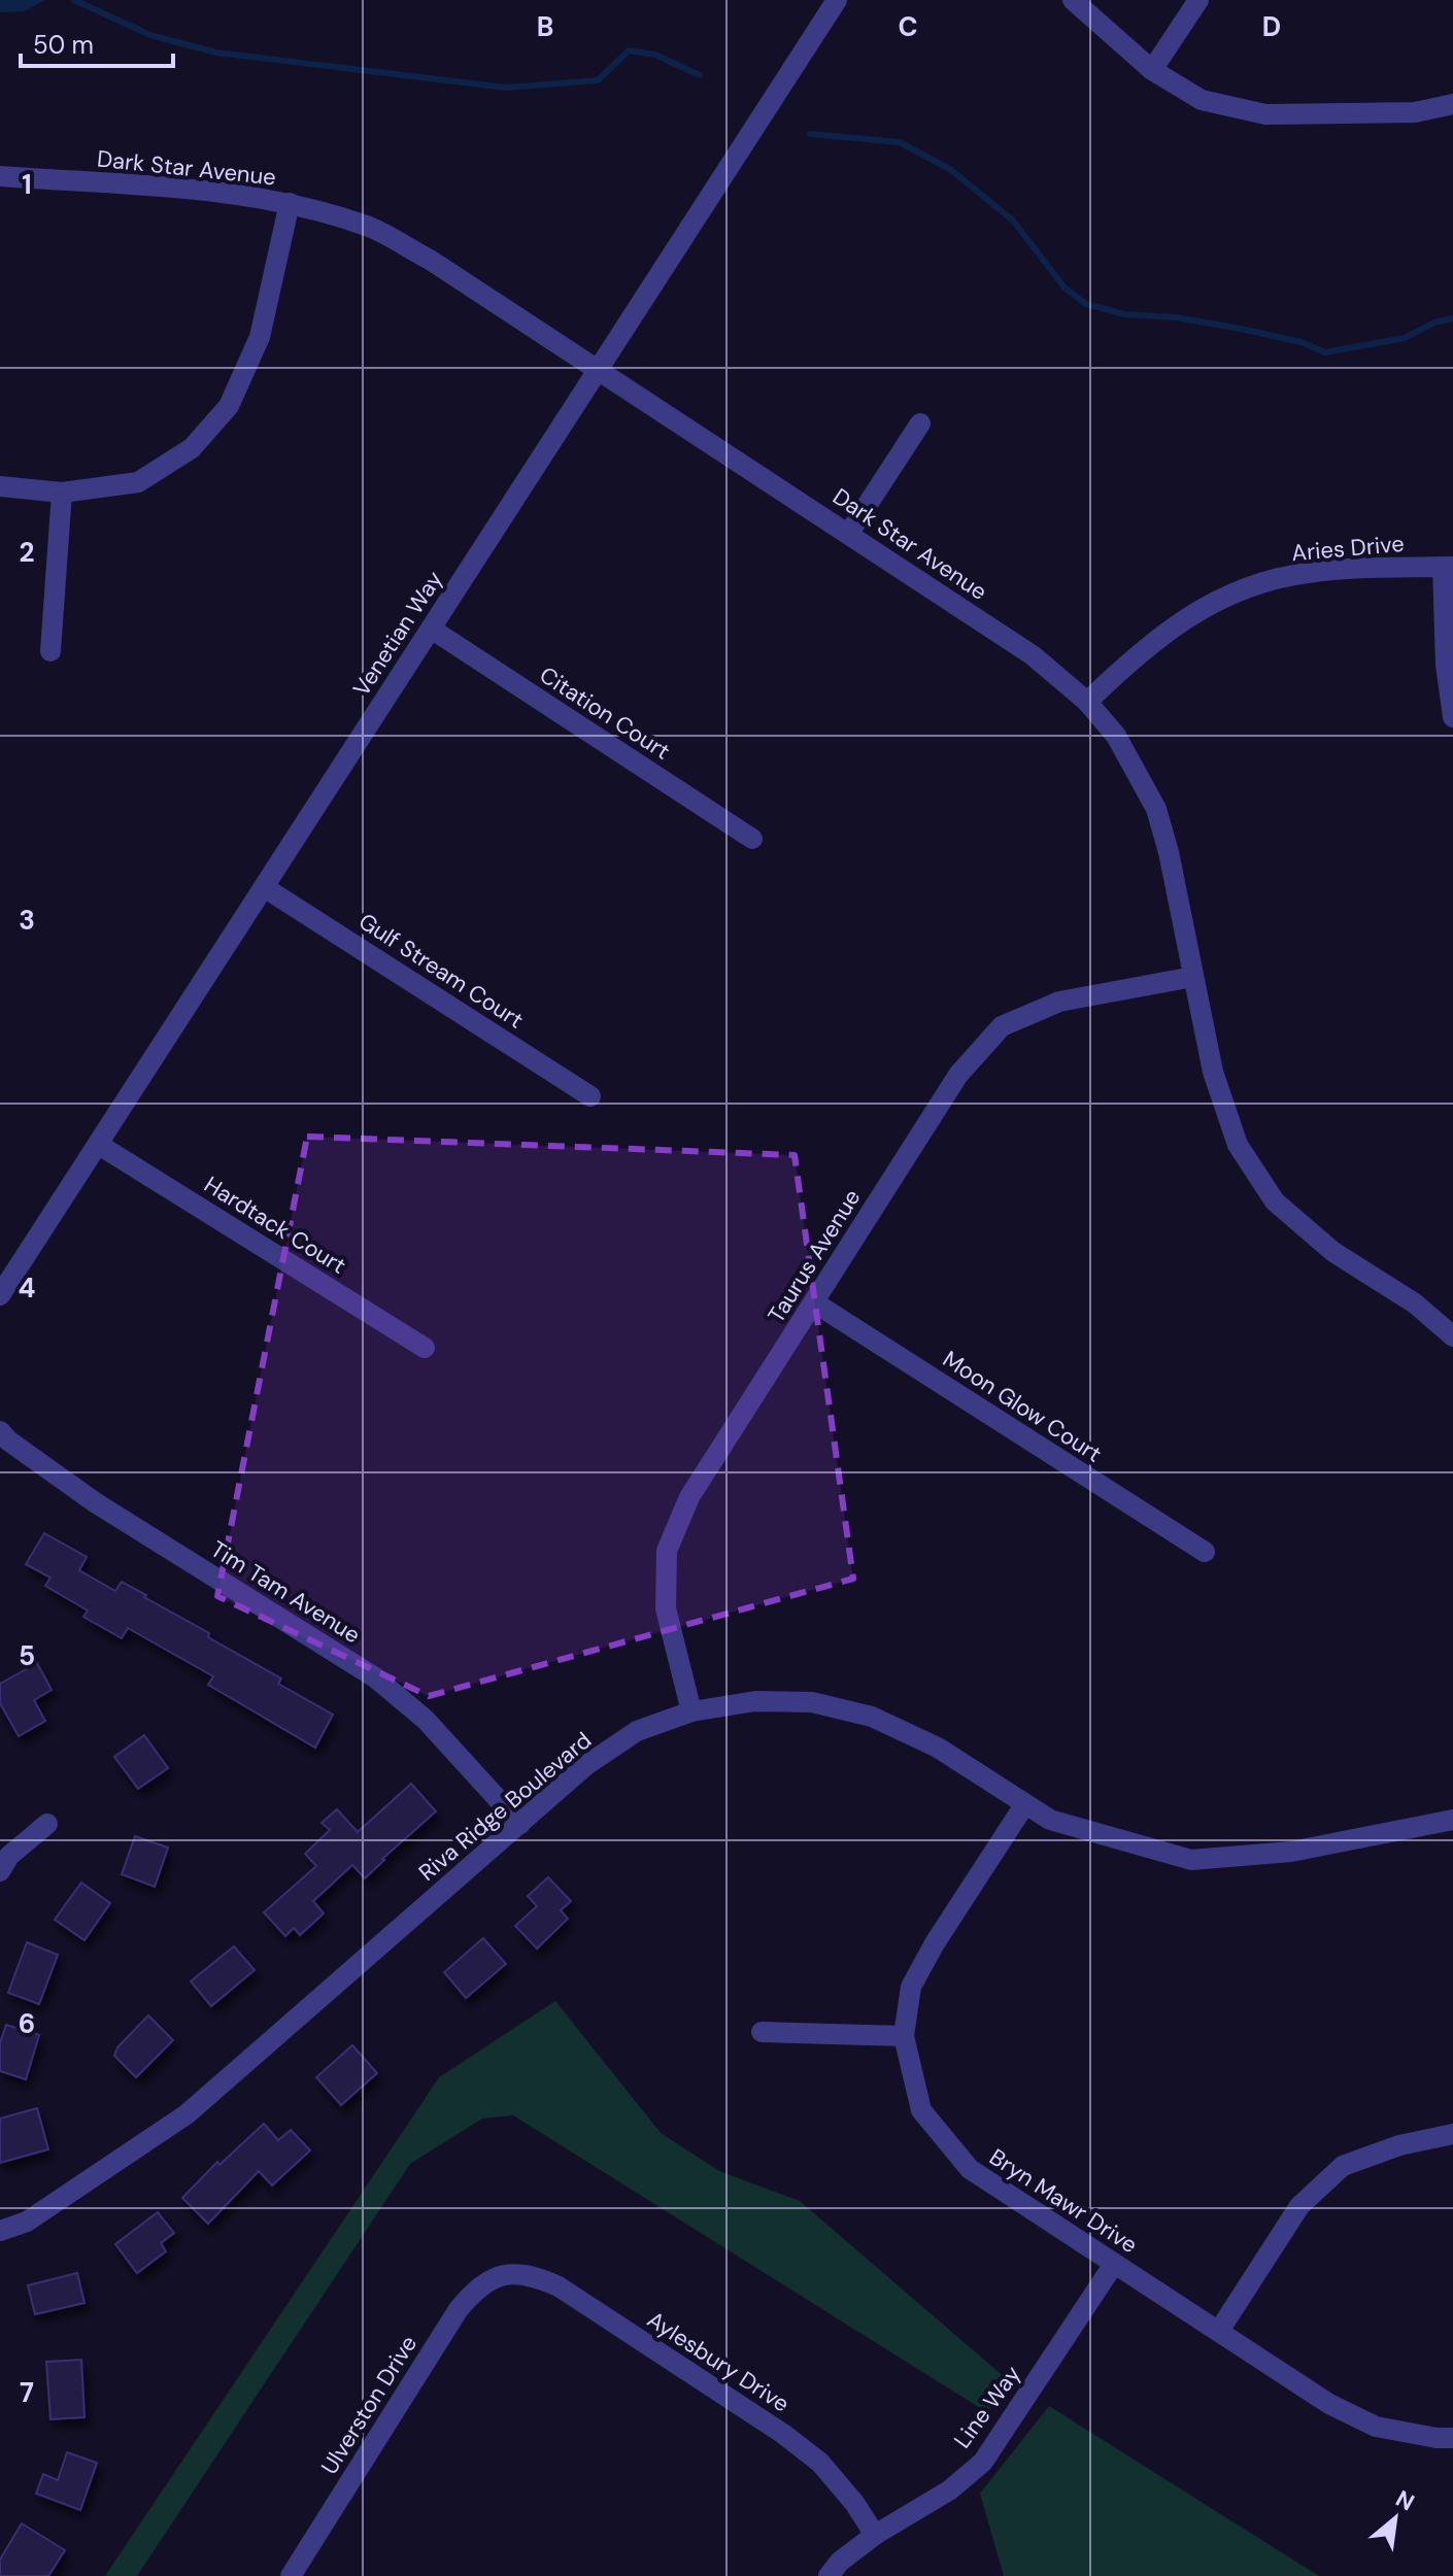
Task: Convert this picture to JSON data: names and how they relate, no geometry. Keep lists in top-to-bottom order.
{
  "streets": {
    "street": [
      "Dark Star Avenue",
      "Aries Drive",
      "Venetian Way",
      "Citation Court",
      "Gulf Stream Court",
      "Hardtack Court",
      "Taurus Avenue",
      "Moon Glow Court",
      "Tim Tam Avenue",
      "Riva Ridge Boulevard",
      "Bryn Mawr Drive",
      "Aylesbury Drive",
      "Ulverston Drive",
      "Line Way"
    ]
  },
  "crossings": [
    ["Dark Star Avenue", "Aries Drive"],
    ["Dark Star Avenue", "Venetian Way"],
    ["Dark Star Avenue", "Taurus Avenue"],
    ["Venetian Way", "Citation Court"],
    ["Venetian Way", "Gulf Stream Court"],
    ["Venetian Way", "Hardtack Court"],
    ["Taurus Avenue", "Moon Glow Court"],
    ["Taurus Avenue", "Riva Ridge Boulevard"],
    ["Tim Tam Avenue", "Riva Ridge Boulevard"],
    ["Riva Ridge Boulevard", "Bryn Mawr Drive"],
    ["Bryn Mawr Drive", "Line Way"],
    ["Aylesbury Drive", "Ulverston Drive"],
    ["Aylesbury Drive", "Line Way"]
  ],
  "scale_bar": "50 m",
  "north": "top right",
  "grid": {
    "columns": ["B", "C", "D"],
    "rows": [
      "1",
      "2",
      "3",
      "4",
      "5",
      "6",
      "7"
    ]
  }
}
